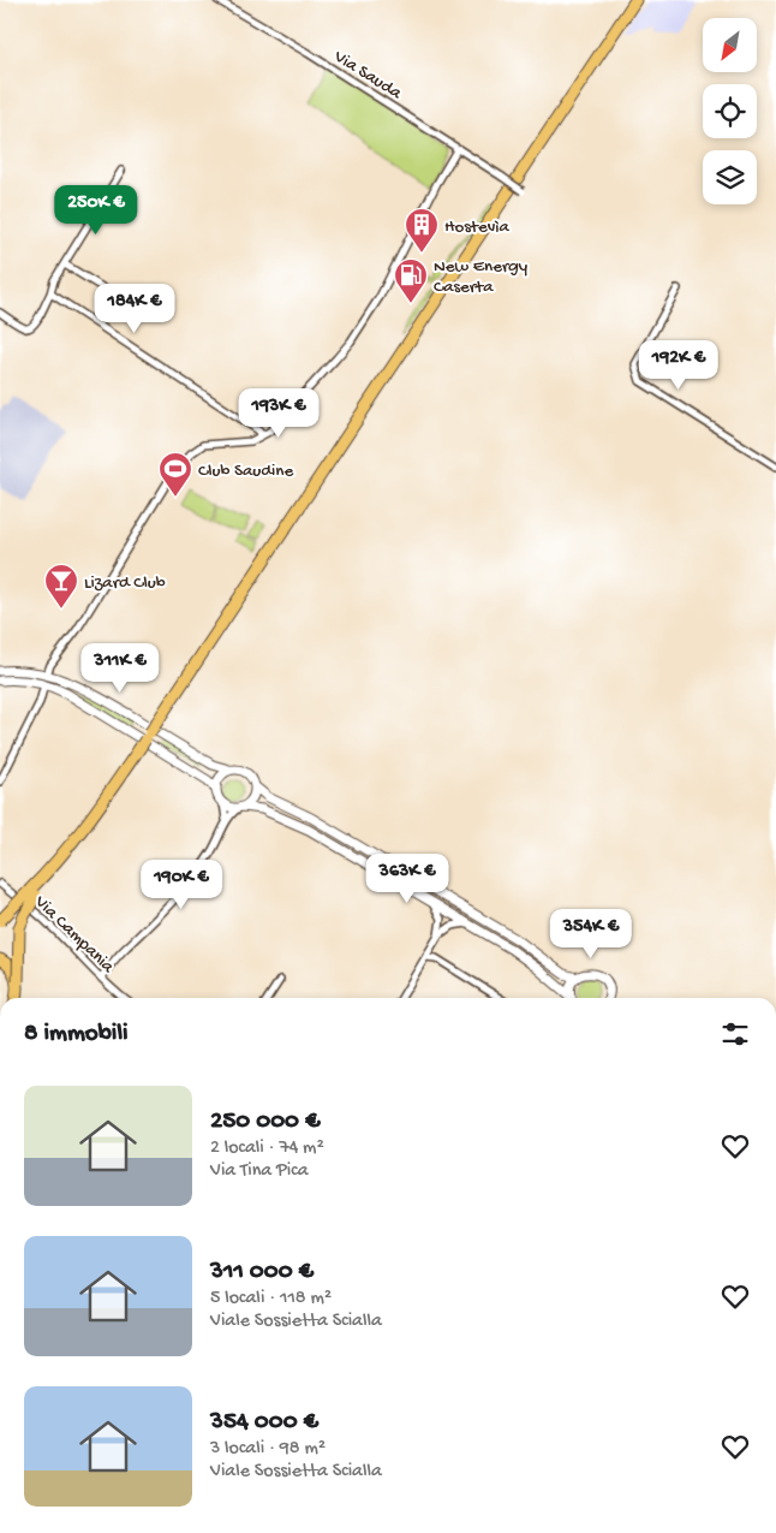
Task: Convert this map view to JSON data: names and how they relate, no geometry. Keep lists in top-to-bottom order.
{
  "streets": {
    "street": ["Via Sauda", "Via Campania"]
  },
  "places": {
    "building": ["Hostevìa"],
    "fuel station": ["New Energy Caserta"],
    "sports": ["Club Saudine"],
    "bar": ["Lizard Club"]
  },
  "north": "bottom left",
  "page": {
    "price": [
      "250K €",
      "184K €",
      "192K €",
      "193K €",
      "311K €",
      "363K €",
      "190K €",
      "354K €"
    ],
    "heading": "8 immobili",
    "list": [
      {
        "name": "250 000 €",
        "note": "2 locali · 74 m² · Via Tina Pica"
      },
      {
        "name": "311 000 €",
        "note": "5 locali · 118 m² · Viale Sossietta Scialla"
      },
      {
        "name": "354 000 €",
        "note": "3 locali · 98 m² · Viale Sossietta Scialla"
      }
    ]
  }
}
